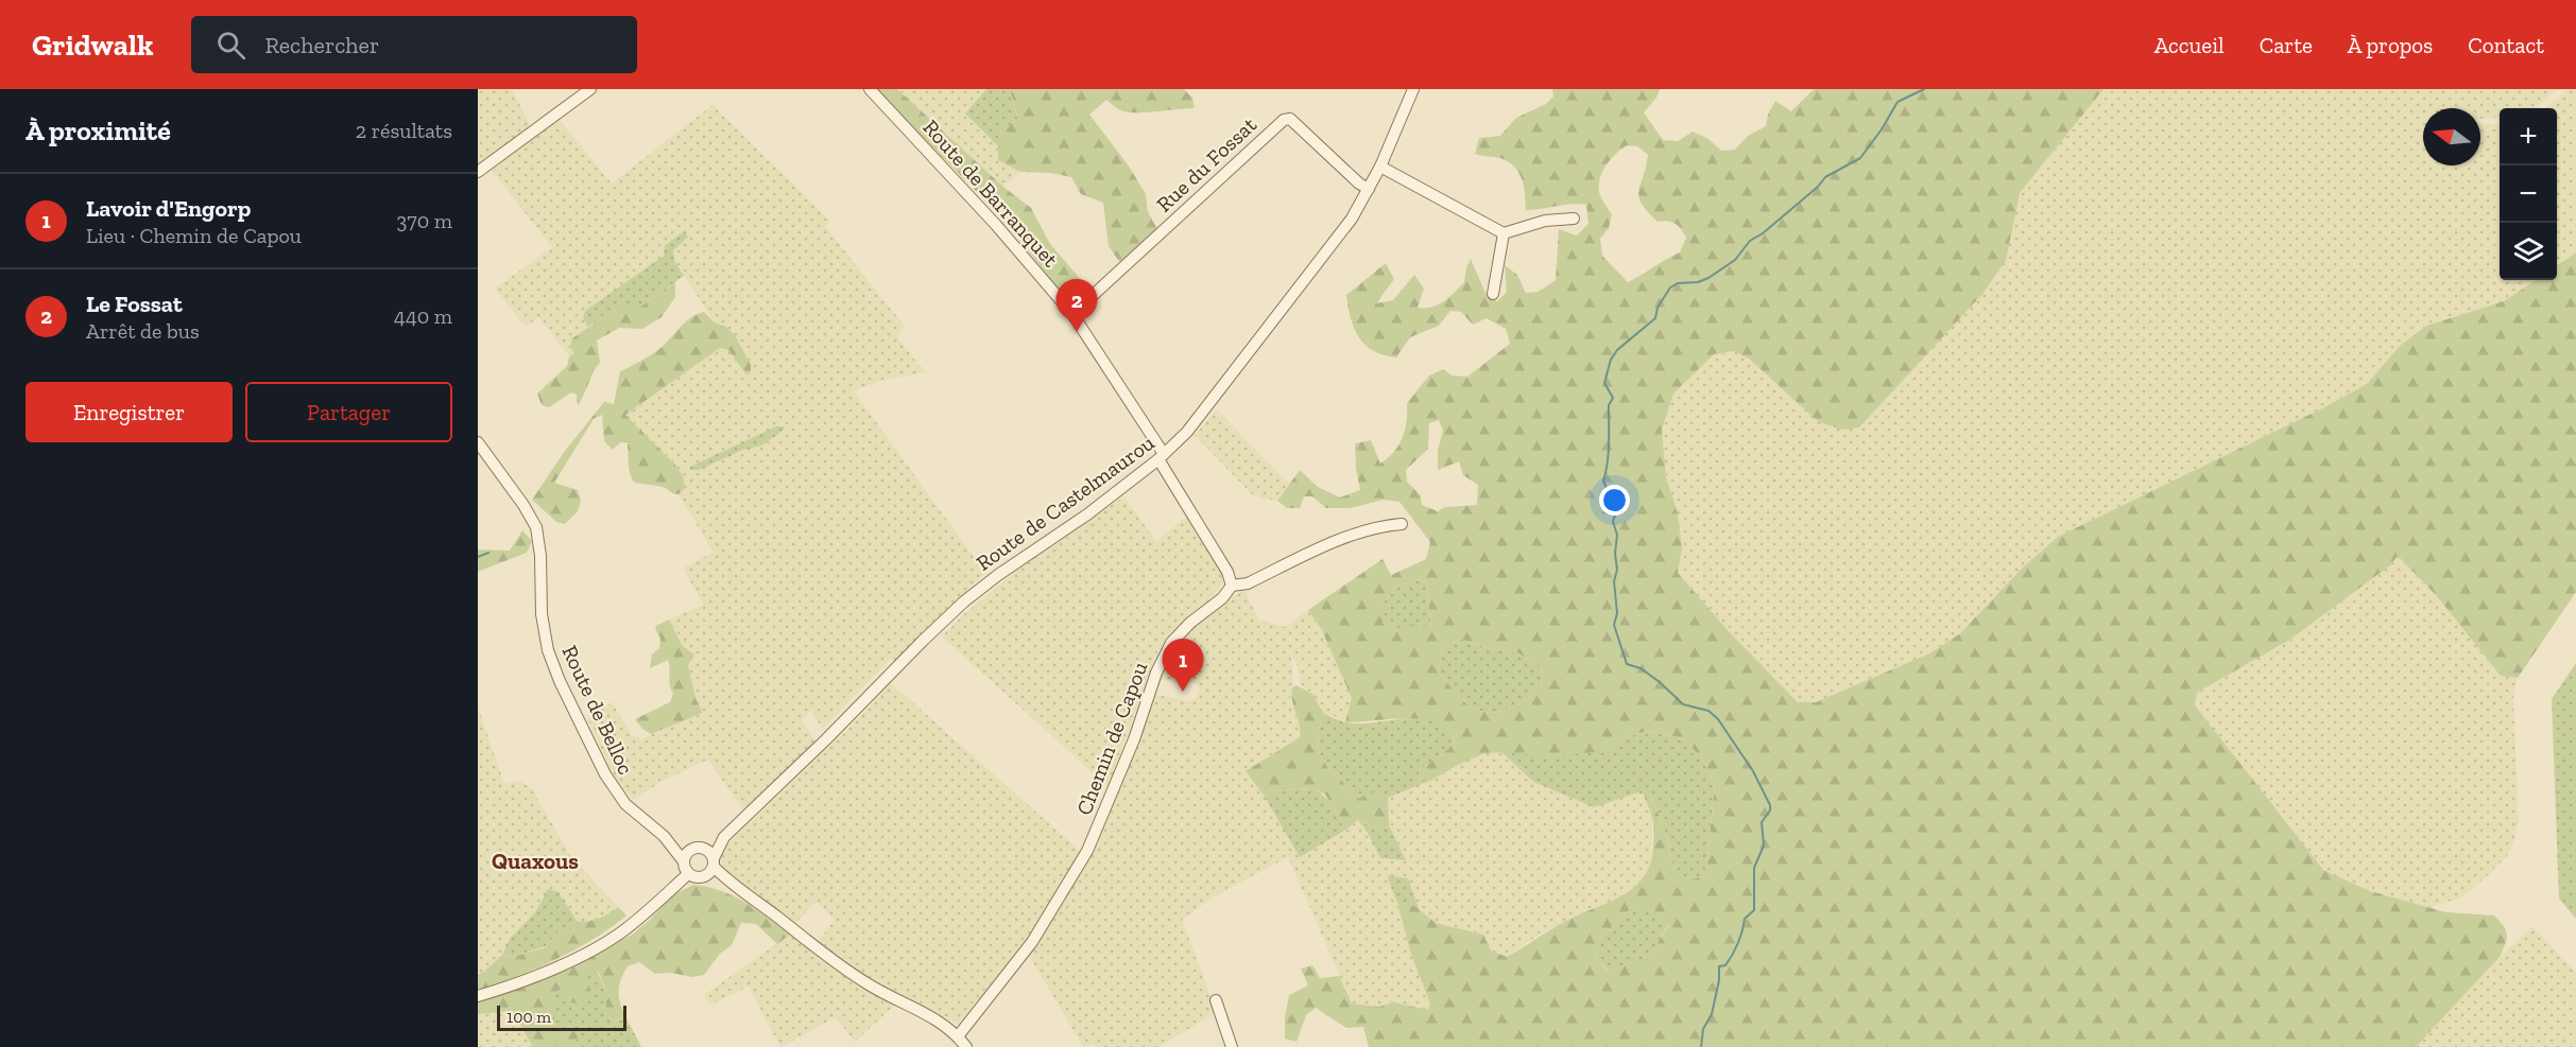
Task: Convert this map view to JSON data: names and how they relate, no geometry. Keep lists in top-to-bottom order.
{
  "streets": {
    "street": [
      "Rue du Fossat",
      "Route de Barranquet",
      "Route de Castelmaurou",
      "Route de Belloc",
      "Chemin de Capou"
    ]
  },
  "crossings": [
    ["Rue du Fossat", "Route de Barranquet"],
    ["Rue du Fossat", "Route de Castelmaurou"],
    ["Route de Barranquet", "Route de Castelmaurou"],
    ["Route de Castelmaurou", "Route de Belloc"]
  ],
  "districts": ["Quaxous"],
  "scale_bar": "100 m",
  "north": "left",
  "page": {
    "header": "Gridwalk",
    "search": "Rechercher",
    "nav": [
      "Accueil",
      "Carte",
      "À propos",
      "Contact"
    ],
    "heading": ["À proximité", "2 résultats"],
    "map_buttons": ["+", "−"],
    "list": [
      {
        "mark": "1",
        "name": "Lavoir d'Engorp",
        "note": "Lieu · Chemin de Capou",
        "value": "370 m"
      },
      {
        "mark": "2",
        "name": "Le Fossat",
        "note": "Arrêt de bus",
        "value": "440 m"
      }
    ],
    "pins": ["2", "1"],
    "buttons": ["Enregistrer", "Partager"],
    "scale": "100 m"
  }
}
